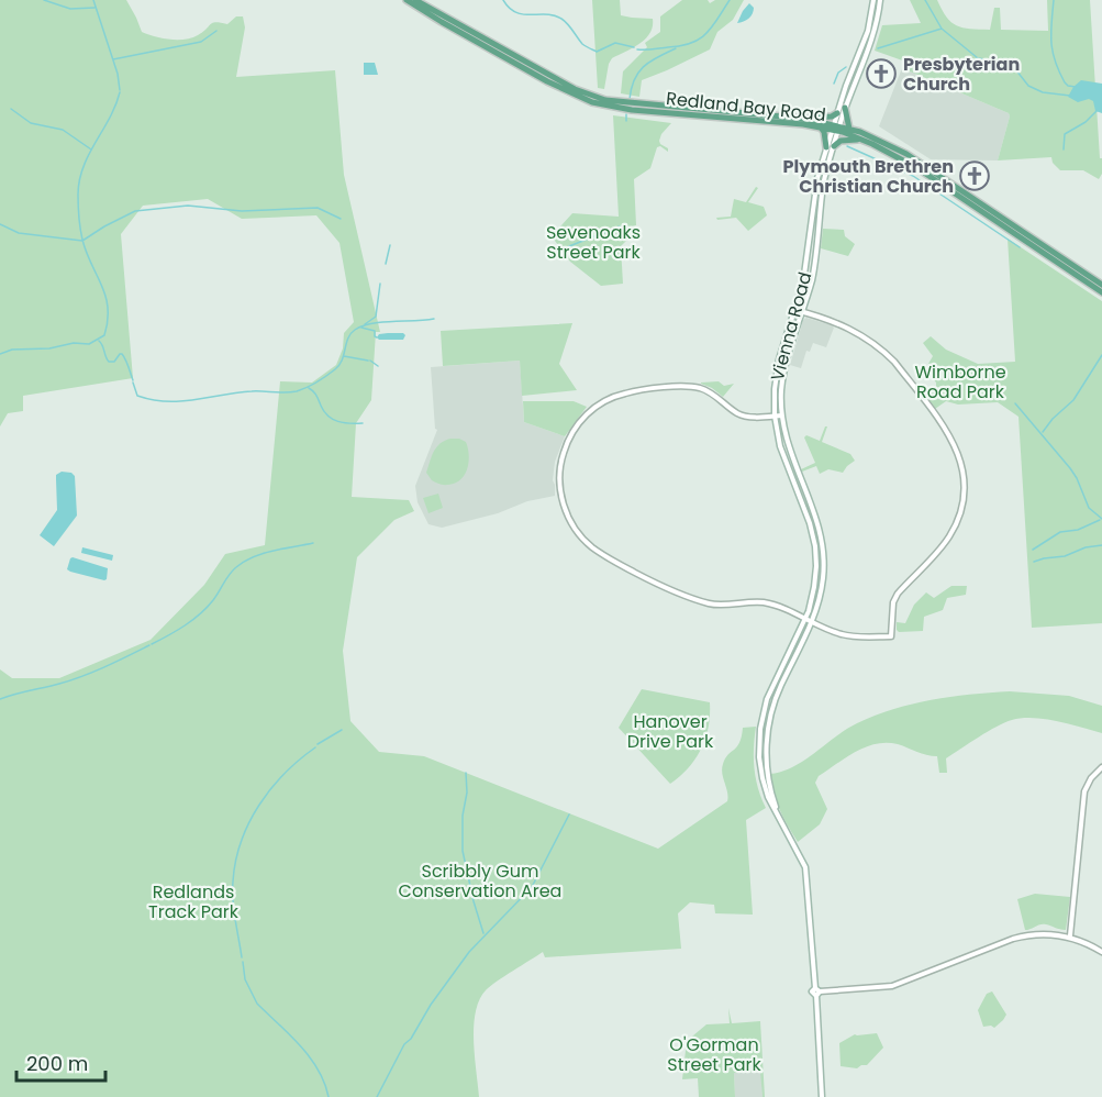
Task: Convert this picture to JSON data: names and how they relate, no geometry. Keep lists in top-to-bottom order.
{
  "streets": {
    "main road": ["Redland Bay Road", "Vienna Road"]
  },
  "crossings": [
    ["Redland Bay Road", "Vienna Road"]
  ],
  "parks": [
    "Sevenoaks Street Park",
    "Wimborne Road Park",
    "Hanover Drive Park",
    "Scribbly Gum Conservation Area",
    "Redlands Track Park",
    "O'Gorman Street Park"
  ],
  "places": {
    "church": ["Presbyterian Church", "Plymouth Brethren Christian Church"]
  },
  "scale_bar": "200 m"
}
